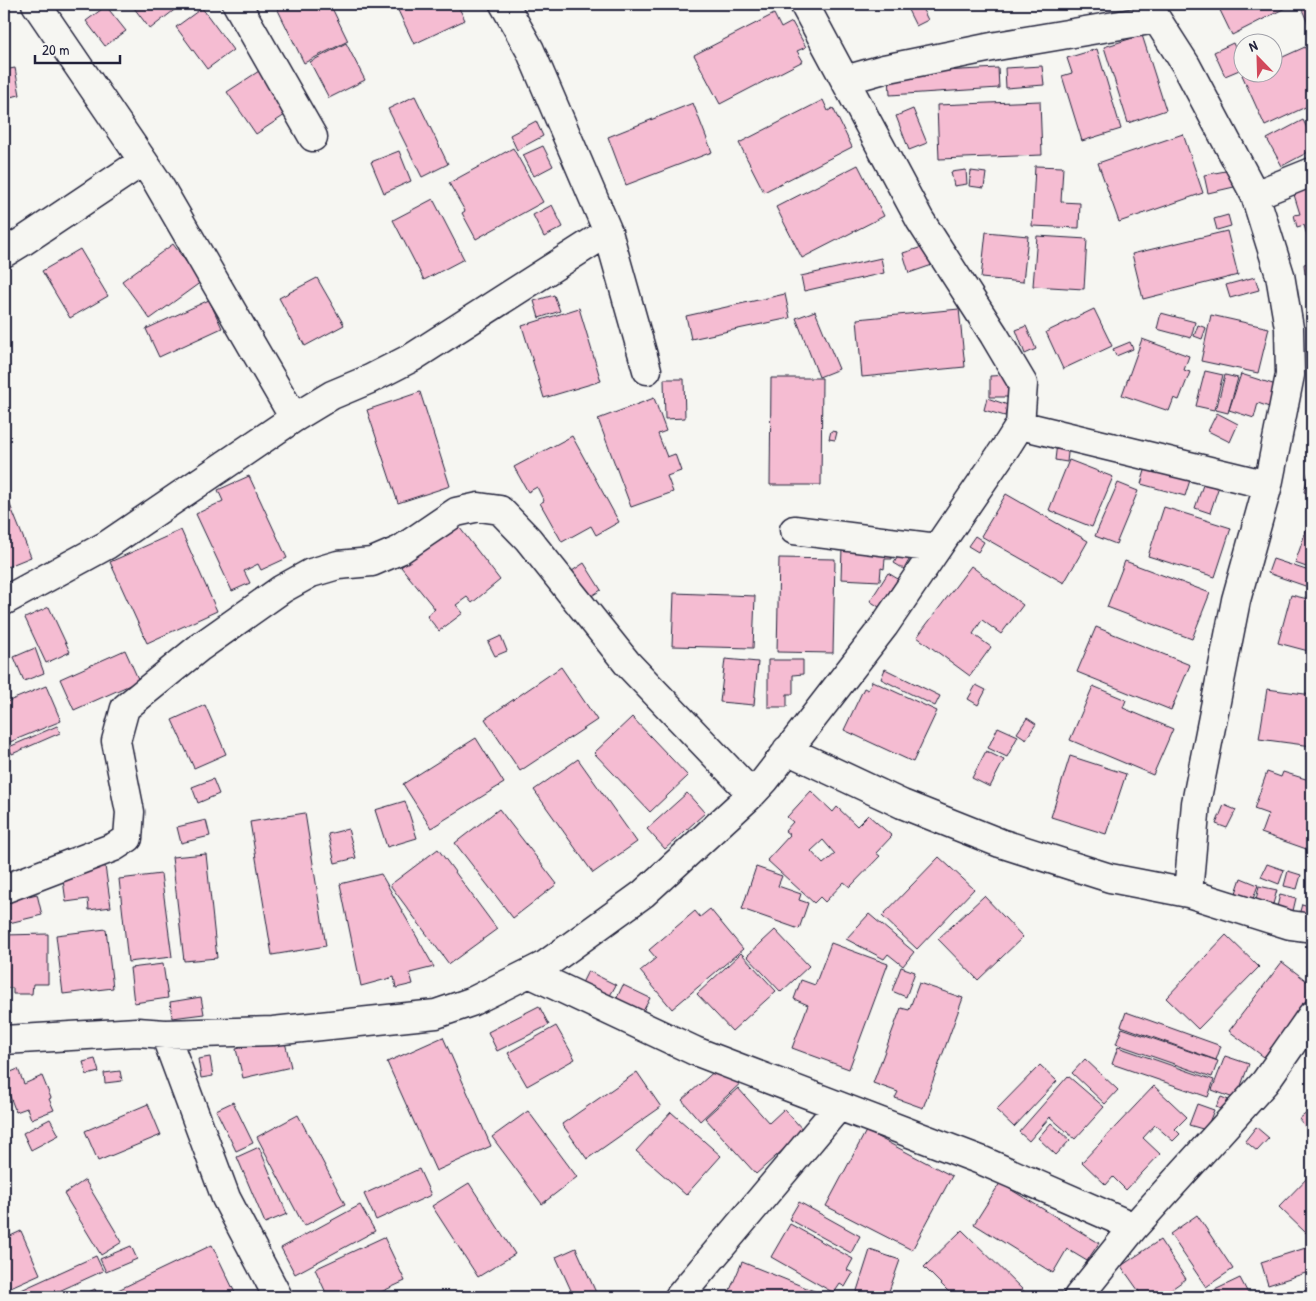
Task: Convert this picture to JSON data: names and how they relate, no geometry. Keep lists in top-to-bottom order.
{
  "scale_bar": "20 m",
  "north": "top left"
}
